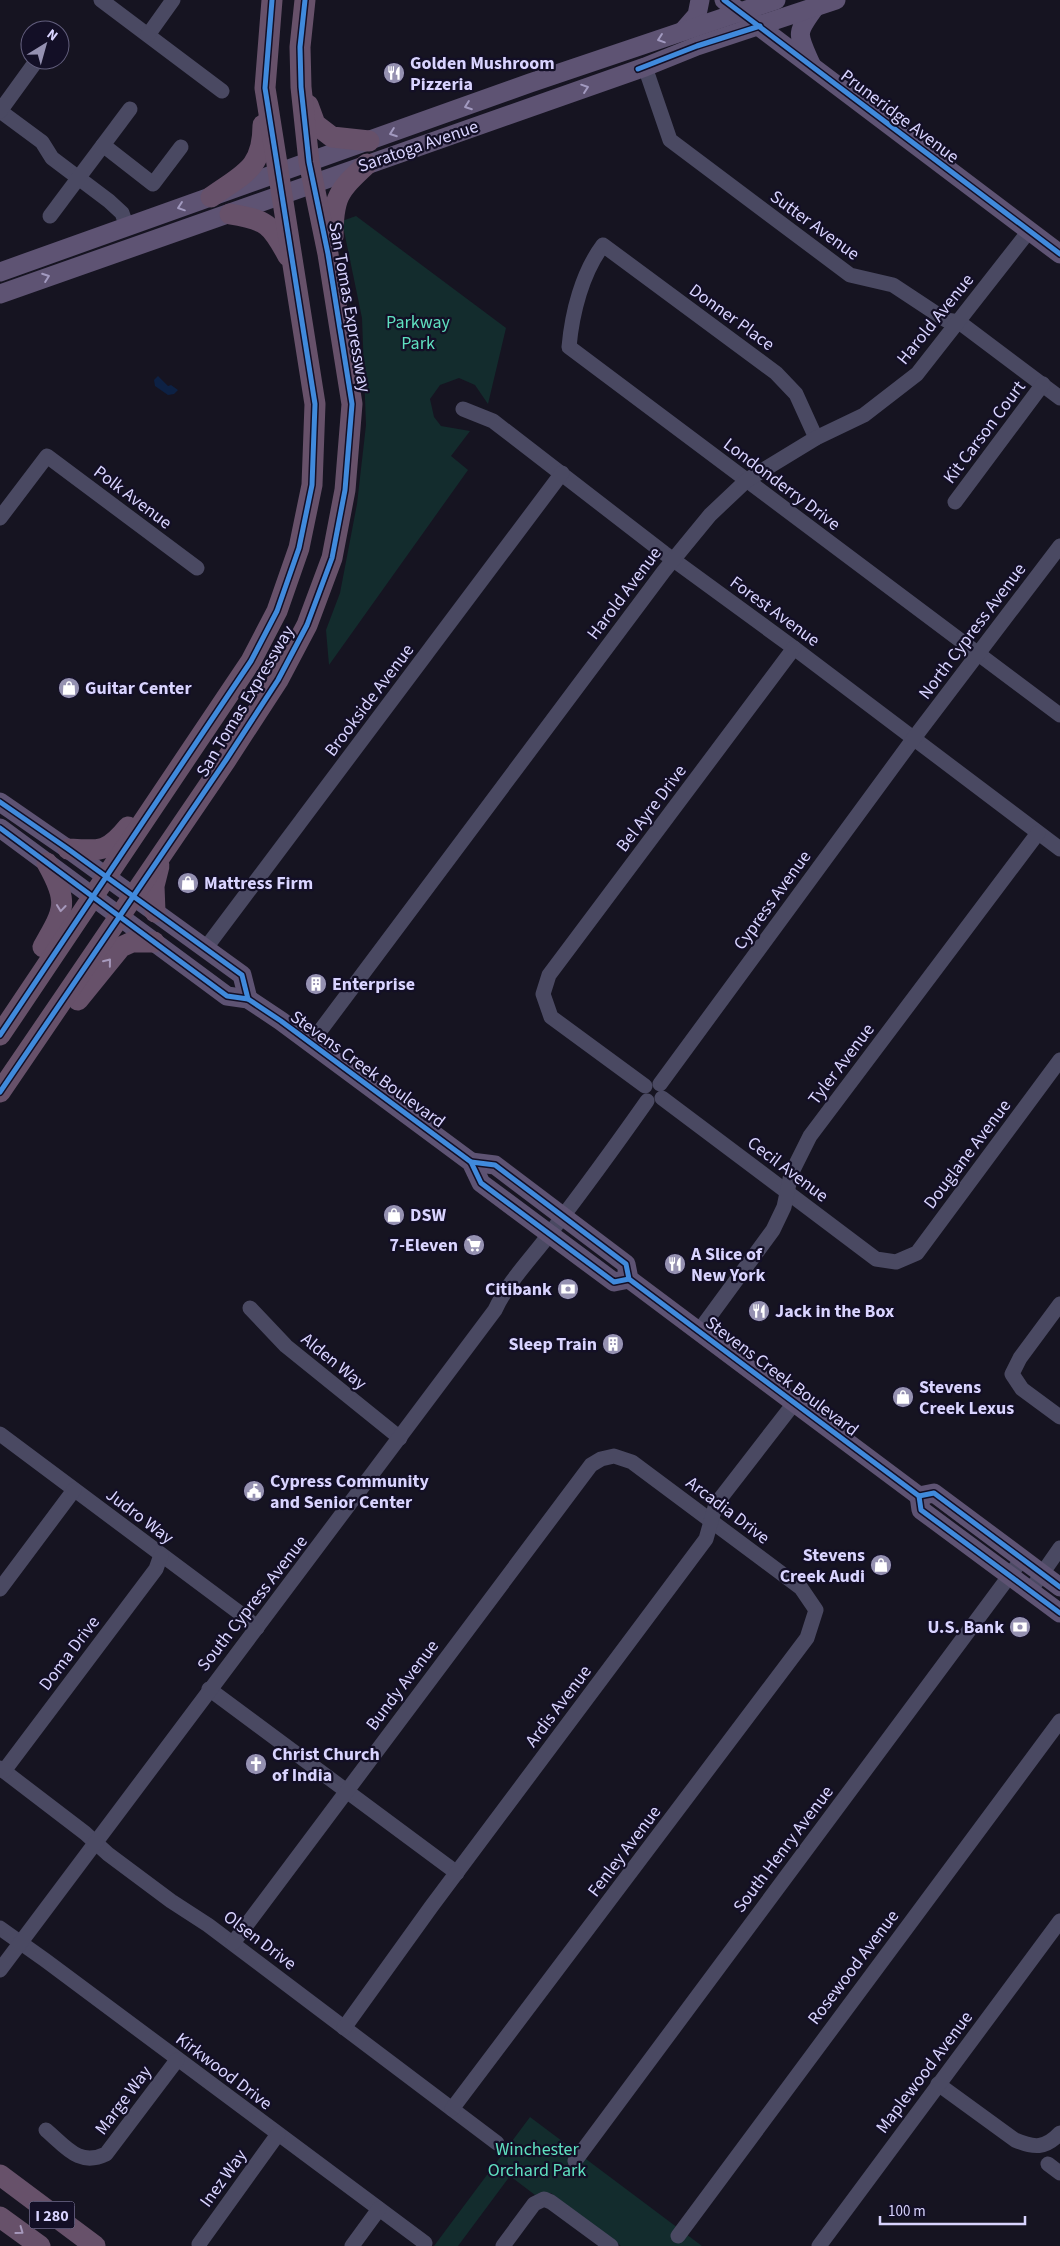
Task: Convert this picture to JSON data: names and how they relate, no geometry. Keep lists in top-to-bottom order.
{
  "streets": {
    "highway": ["San Tomas Expressway", "I 280"],
    "main road": ["Pruneridge Avenue", "Saratoga Avenue", "Stevens Creek Boulevard"],
    "street": [
      "Sutter Avenue",
      "Donner Place",
      "Harold Avenue",
      "Kit Carson Court",
      "Londonderry Drive",
      "Polk Avenue",
      "Forest Avenue",
      "North Cypress Avenue",
      "Brookside Avenue",
      "Bel Ayre Drive",
      "Cypress Avenue",
      "Tyler Avenue",
      "Douglane Avenue",
      "Cecil Avenue",
      "Alden Way",
      "Arcadia Drive",
      "Judro Way",
      "South Cypress Avenue",
      "Doma Drive",
      "Bundy Avenue",
      "Ardis Avenue",
      "South Henry Avenue",
      "Fenley Avenue",
      "Olsen Drive",
      "Rosewood Avenue",
      "Kirkwood Drive",
      "Maplewood Avenue",
      "Marge Way",
      "Inez Way"
    ]
  },
  "crossings": [
    ["Pruneridge Avenue", "Saratoga Avenue"],
    ["Pruneridge Avenue", "Harold Avenue"],
    ["Saratoga Avenue", "Sutter Avenue"],
    ["Saratoga Avenue", "San Tomas Expressway"],
    ["Sutter Avenue", "Harold Avenue"],
    ["Sutter Avenue", "Kit Carson Court"],
    ["San Tomas Expressway", "Stevens Creek Boulevard"],
    ["Donner Place", "Harold Avenue"],
    ["Donner Place", "Londonderry Drive"],
    ["Harold Avenue", "Londonderry Drive"],
    ["Harold Avenue", "Forest Avenue"],
    ["Harold Avenue", "Stevens Creek Boulevard"],
    ["Londonderry Drive", "North Cypress Avenue"],
    ["Forest Avenue", "North Cypress Avenue"],
    ["Forest Avenue", "Brookside Avenue"],
    ["Forest Avenue", "Bel Ayre Drive"],
    ["Forest Avenue", "Cypress Avenue"],
    ["Forest Avenue", "Tyler Avenue"],
    ["North Cypress Avenue", "Cypress Avenue"],
    ["Bel Ayre Drive", "Cecil Avenue"],
    ["Cypress Avenue", "Cecil Avenue"],
    ["Tyler Avenue", "Stevens Creek Boulevard"],
    ["Tyler Avenue", "Cecil Avenue"],
    ["Stevens Creek Boulevard", "South Cypress Avenue"],
    ["Stevens Creek Boulevard", "Ardis Avenue"],
    ["Stevens Creek Boulevard", "South Henry Avenue"],
    ["Douglane Avenue", "Cecil Avenue"],
    ["Alden Way", "South Cypress Avenue"],
    ["Arcadia Drive", "Bundy Avenue"],
    ["Arcadia Drive", "Ardis Avenue"],
    ["Arcadia Drive", "Fenley Avenue"],
    ["Judro Way", "South Cypress Avenue"],
    ["Judro Way", "Doma Drive"],
    ["South Cypress Avenue", "Olsen Drive"],
    ["South Cypress Avenue", "Kirkwood Drive"],
    ["Doma Drive", "Olsen Drive"],
    ["Bundy Avenue", "Olsen Drive"],
    ["Ardis Avenue", "Olsen Drive"],
    ["Fenley Avenue", "Olsen Drive"],
    ["Kirkwood Drive", "Marge Way"],
    ["Kirkwood Drive", "Inez Way"]
  ],
  "parks": ["Parkway Park", "Winchester Orchard Park"],
  "places": {
    "restaurant": ["Golden Mushroom Pizzeria", "A Slice of New York", "Jack in the Box"],
    "shop": [
      "Guitar Center",
      "Mattress Firm",
      "DSW",
      "Stevens Creek Lexus",
      "Stevens Creek Audi"
    ],
    "building": ["Enterprise", "Sleep Train"],
    "supermarket": ["7-Eleven"],
    "bank": ["Citibank", "U.S. Bank"],
    "public building": ["Cypress Community and Senior Center"],
    "church": ["Christ Church of India"]
  },
  "scale_bar": "100 m",
  "north": "top right"
}
